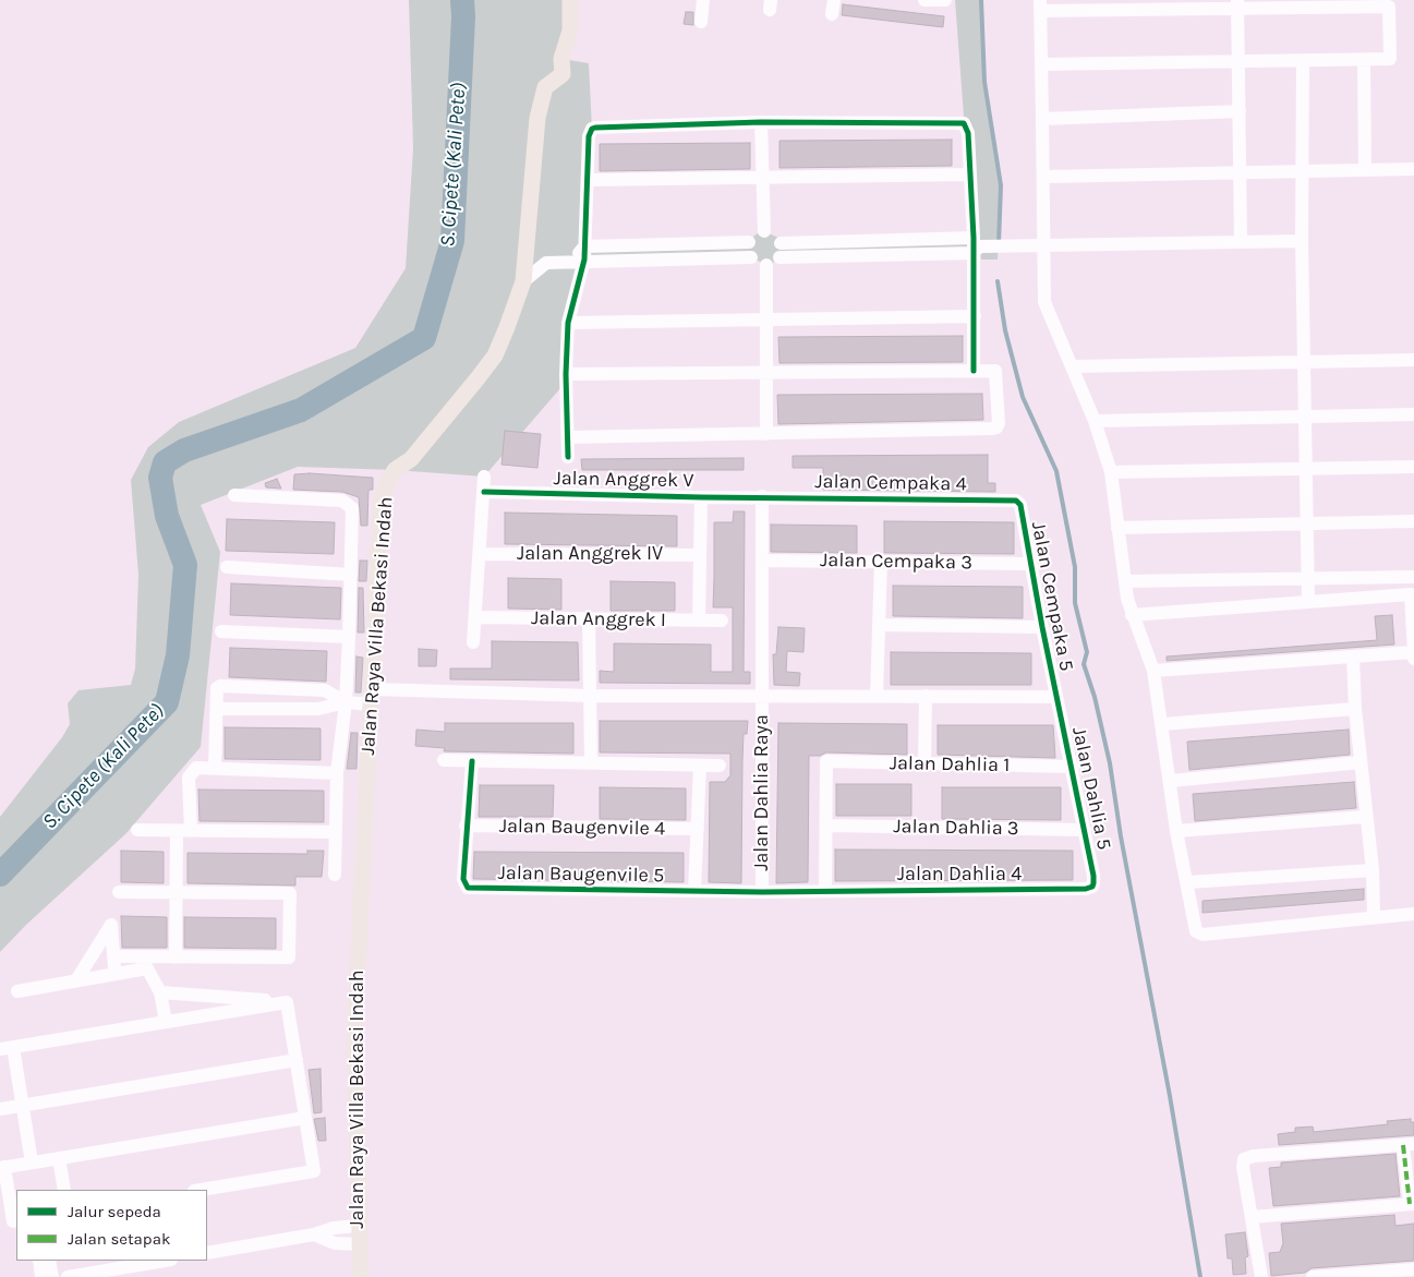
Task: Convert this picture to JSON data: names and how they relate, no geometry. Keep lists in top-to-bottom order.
{
  "streets": {
    "main road": ["Jalan Raya Villa Bekasi Indah"],
    "street": [
      "Jalan Anggrek V",
      "Jalan Cempaka 4",
      "Jalan Anggrek IV",
      "Jalan Cempaka 3",
      "Jalan Cempaka 5",
      "Jalan Anggrek I",
      "Jalan Dahlia 1",
      "Jalan Dahlia 5",
      "Jalan Dahlia Raya",
      "Jalan Baugenvile 4",
      "Jalan Dahlia 3",
      "Jalan Baugenvile 5",
      "Jalan Dahlia 4"
    ]
  },
  "crossings": [
    ["Jalan Anggrek V", "Jalan Cempaka 4"],
    ["Jalan Anggrek V", "Jalan Dahlia Raya"],
    ["Jalan Cempaka 4", "Jalan Cempaka 5"],
    ["Jalan Cempaka 4", "Jalan Dahlia Raya"],
    ["Jalan Cempaka 3", "Jalan Cempaka 5"],
    ["Jalan Cempaka 3", "Jalan Dahlia Raya"],
    ["Jalan Cempaka 5", "Jalan Dahlia 5"],
    ["Jalan Dahlia 1", "Jalan Dahlia 5"],
    ["Jalan Dahlia 1", "Jalan Dahlia 3"],
    ["Jalan Dahlia 5", "Jalan Dahlia 3"],
    ["Jalan Dahlia 5", "Jalan Dahlia 4"],
    ["Jalan Dahlia Raya", "Jalan Baugenvile 5"],
    ["Jalan Dahlia Raya", "Jalan Dahlia 4"],
    ["Jalan Baugenvile 4", "Jalan Baugenvile 5"],
    ["Jalan Baugenvile 5", "Jalan Dahlia 4"]
  ],
  "water": ["S. Cipete (Kali Pete)"],
  "legend": ["Jalur sepeda", "Jalan setapak"]
}
